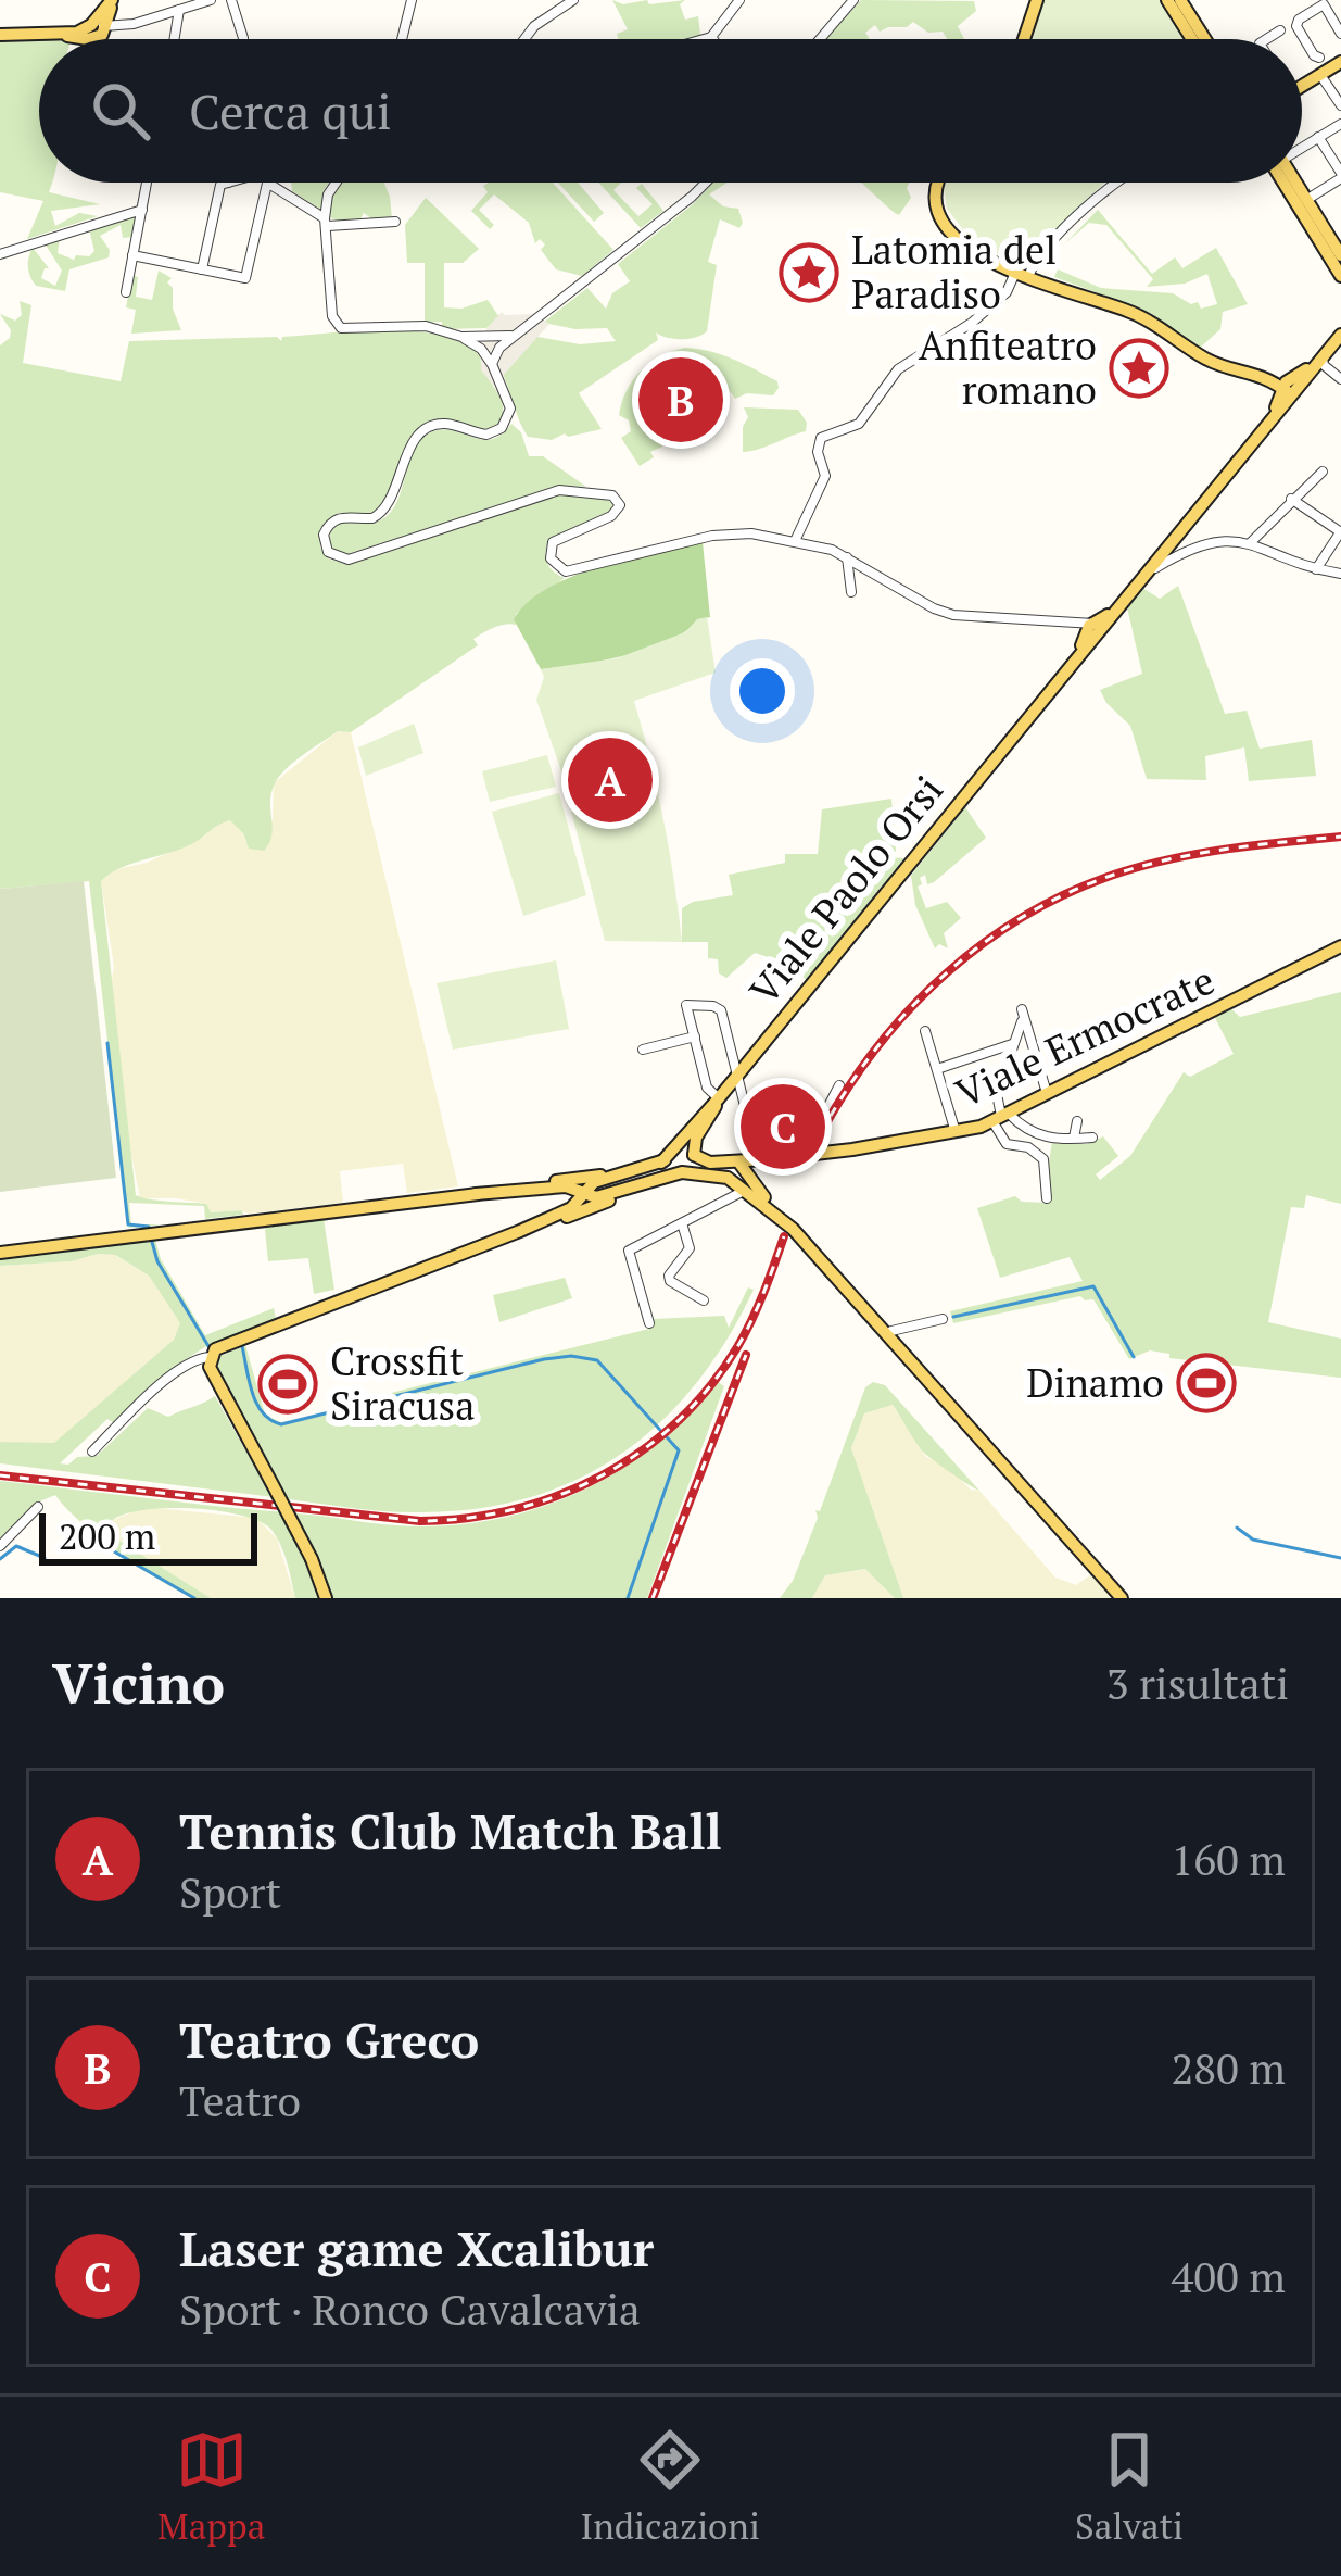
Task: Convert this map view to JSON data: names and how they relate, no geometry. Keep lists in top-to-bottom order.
{
  "streets": {
    "main road": ["Viale Paolo Orsi", "Viale Ermocrate"]
  },
  "places": {
    "place": ["Latomia del Paradiso", "Anfiteatro romano"],
    "sports": ["Dinamo", "Crossfit Siracusa"]
  },
  "scale_bar": "200 m",
  "page": {
    "search": "Cerca qui",
    "pins": ["B", "A", "C"],
    "scale": "200 m",
    "heading": ["Vicino", "3 risultati"],
    "list": [
      {
        "mark": "A",
        "name": "Tennis Club Match Ball",
        "note": "Sport",
        "value": "160 m"
      },
      {
        "mark": "B",
        "name": "Teatro Greco",
        "note": "Teatro",
        "value": "280 m"
      },
      {
        "mark": "C",
        "name": "Laser game Xcalibur",
        "note": "Sport · Ronco Cavalcavia",
        "value": "400 m"
      }
    ],
    "nav": ["Mappa", "Indicazioni", "Salvati"]
  }
}
